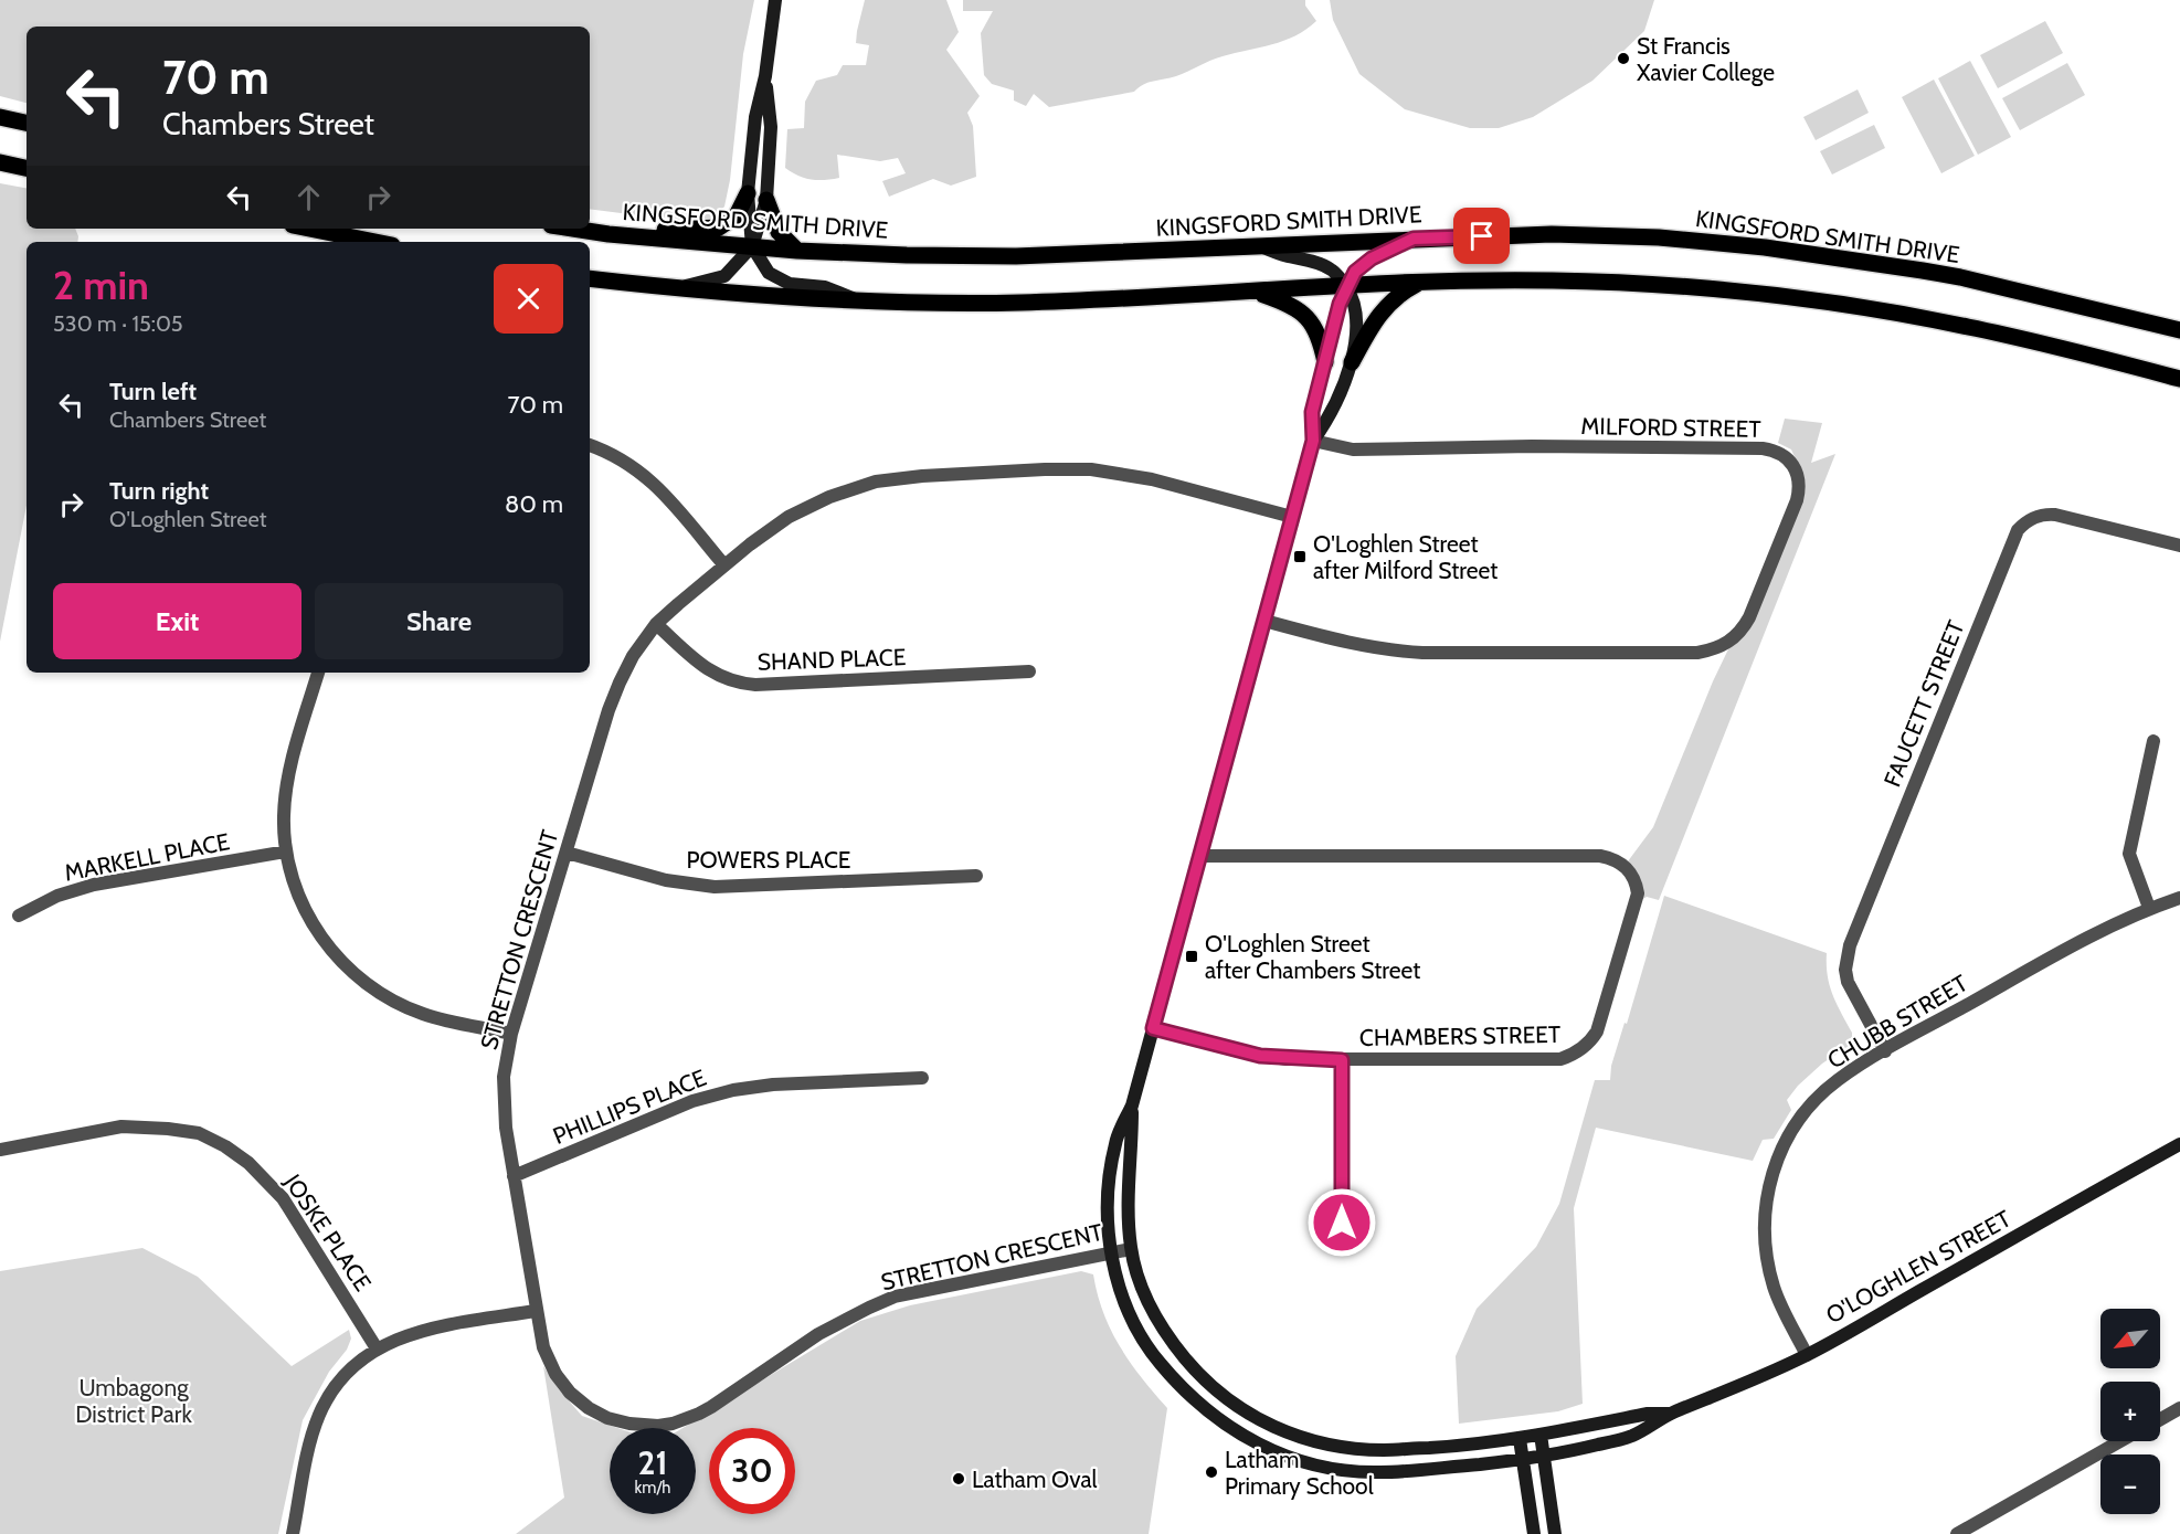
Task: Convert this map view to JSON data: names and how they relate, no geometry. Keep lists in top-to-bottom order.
{
  "streets": {
    "main road": ["KINGSFORD SMITH DRIVE"],
    "street": [
      "MILFORD STREET",
      "SHAND PLACE",
      "FAUCETT STREET",
      "MARKELL PLACE",
      "POWERS PLACE",
      "STRETTON CRESCENT",
      "CHUBB STREET",
      "CHAMBERS STREET",
      "PHILLIPS PLACE",
      "JOSKE PLACE",
      "O'LOGHLEN STREET"
    ]
  },
  "crossings": [
    ["KINGSFORD SMITH DRIVE", "O'LOGHLEN STREET"],
    ["MILFORD STREET", "O'LOGHLEN STREET"],
    ["SHAND PLACE", "STRETTON CRESCENT"],
    ["FAUCETT STREET", "CHUBB STREET"],
    ["POWERS PLACE", "STRETTON CRESCENT"],
    ["STRETTON CRESCENT", "PHILLIPS PLACE"],
    ["STRETTON CRESCENT", "O'LOGHLEN STREET"],
    ["CHUBB STREET", "O'LOGHLEN STREET"],
    ["CHAMBERS STREET", "O'LOGHLEN STREET"]
  ],
  "parks": ["Umbagong District Park"],
  "places": {
    "other": ["St Francis Xavier College", "Latham Primary School", "Latham Oval"],
    "transit": ["O'Loghlen Street after Milford Street", "O'Loghlen Street after Chambers Street"]
  },
  "north": "bottom left",
  "page": {
    "turn": ["70 m", "Chambers Street"],
    "heading": ["2 min", "530 m · 15:05"],
    "list": [
      {
        "name": "Turn left",
        "note": "Chambers Street",
        "value": "70 m"
      },
      {
        "name": "Turn right",
        "note": "O'Loghlen Street",
        "value": "80 m"
      }
    ],
    "buttons": ["Exit", "Share"],
    "map_buttons": ["+", "−"],
    "speed": "21 km/h",
    "limit": "30"
  }
}
